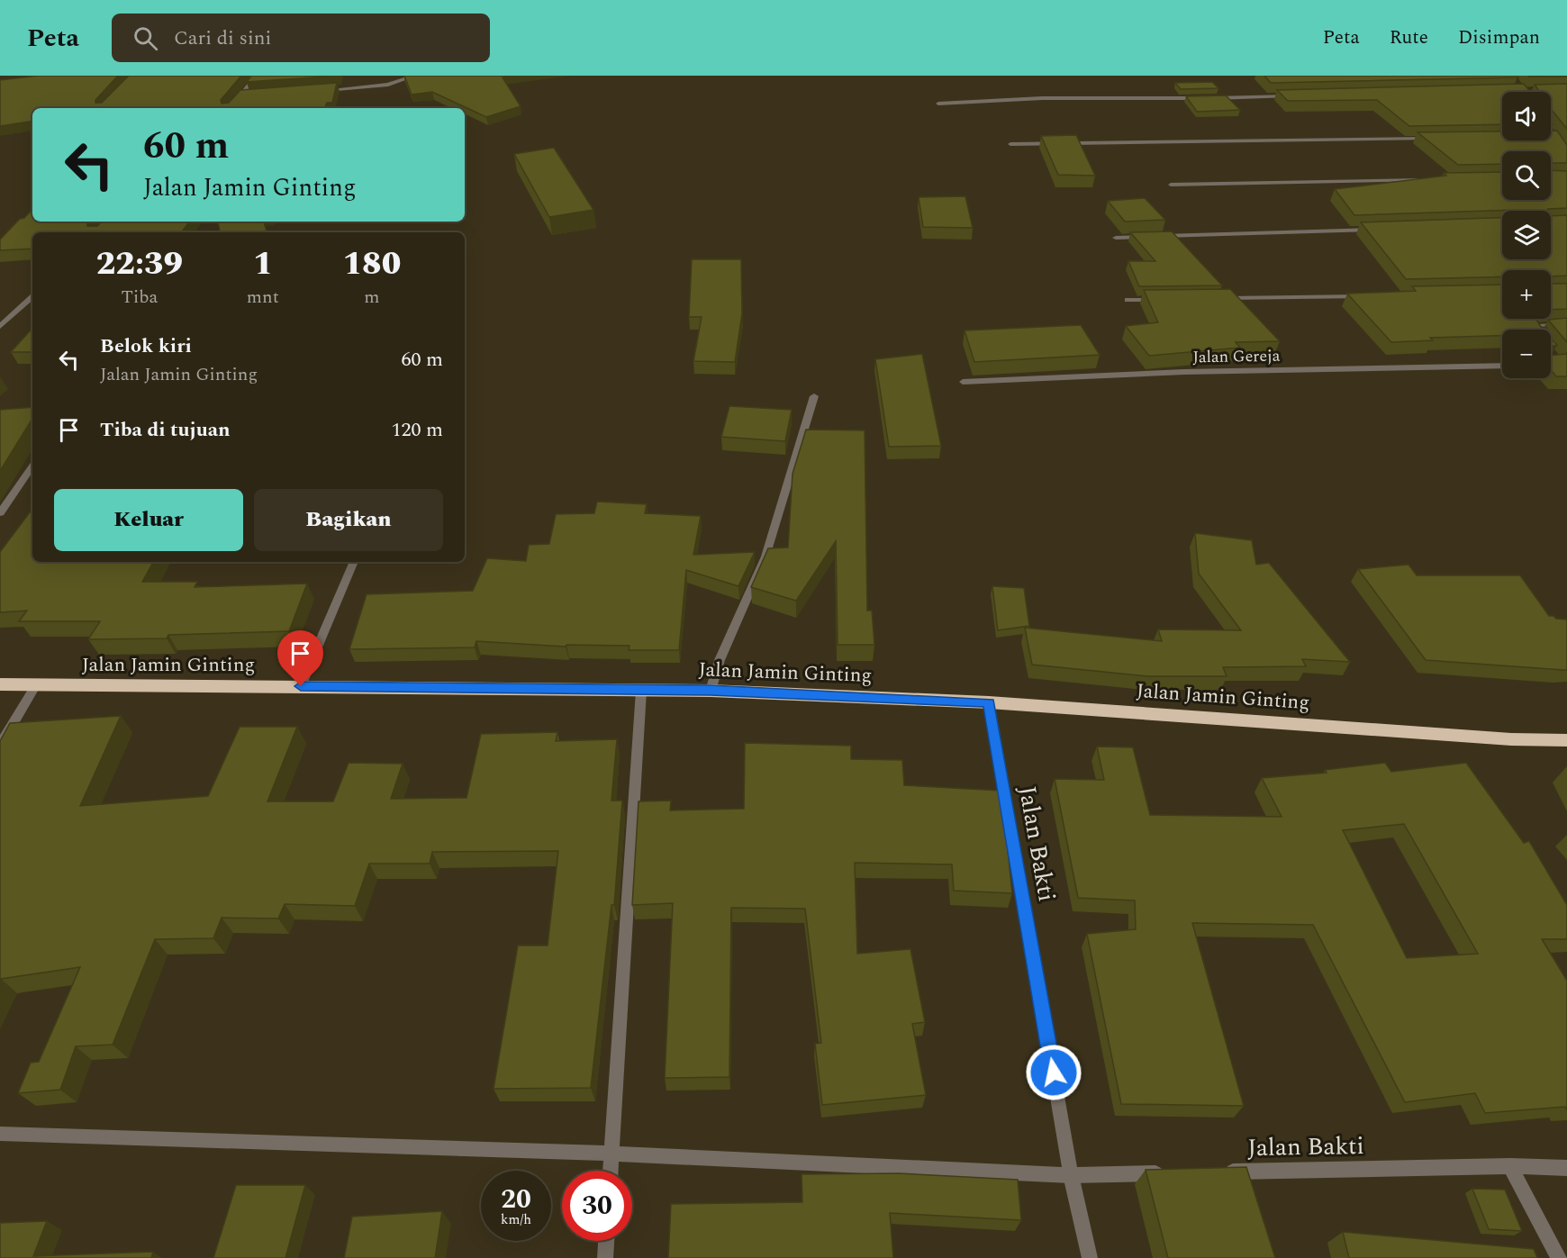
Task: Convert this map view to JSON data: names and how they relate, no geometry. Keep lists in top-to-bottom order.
{
  "streets": {
    "highway": ["Jalan Jamin Ginting"],
    "street": ["Jalan Gereja", "Jalan Bakti"]
  },
  "crossings": [
    ["Jalan Jamin Ginting", "Jalan Bakti"]
  ],
  "page": {
    "header": "Peta",
    "search": "Cari di sini",
    "nav": ["Peta", "Rute", "Disimpan"],
    "map_buttons": ["+", "−"],
    "turn": ["60 m", "Jalan Jamin Ginting"],
    "eta": [
      "22:39",
      "Tiba",
      "1",
      "mnt",
      "180",
      "m"
    ],
    "list": [
      {
        "name": "Belok kiri",
        "note": "Jalan Jamin Ginting",
        "value": "60 m"
      },
      {
        "name": "Tiba di tujuan",
        "value": "120 m"
      }
    ],
    "buttons": ["Keluar", "Bagikan"],
    "speed": "20 km/h",
    "limit": "30"
  }
}
